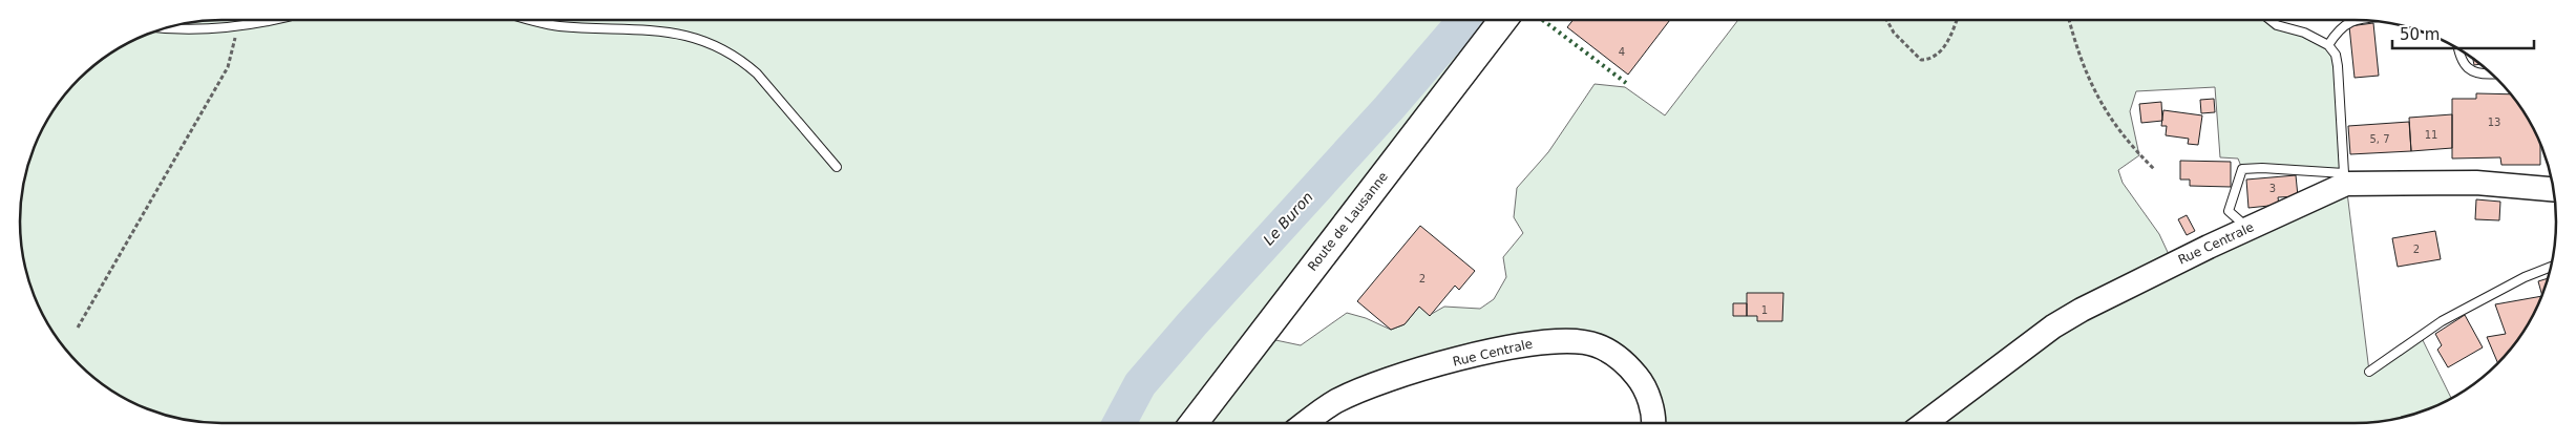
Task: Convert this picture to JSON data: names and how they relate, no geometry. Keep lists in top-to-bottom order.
{
  "streets": {
    "main road": ["Route de Lausanne"],
    "street": ["Rue Centrale"]
  },
  "water": ["Le Buron"],
  "house_numbers": [
    "4",
    "13",
    "11",
    "5, 7",
    "3",
    "2",
    "2",
    "1"
  ],
  "scale_bar": "50 m"
}
